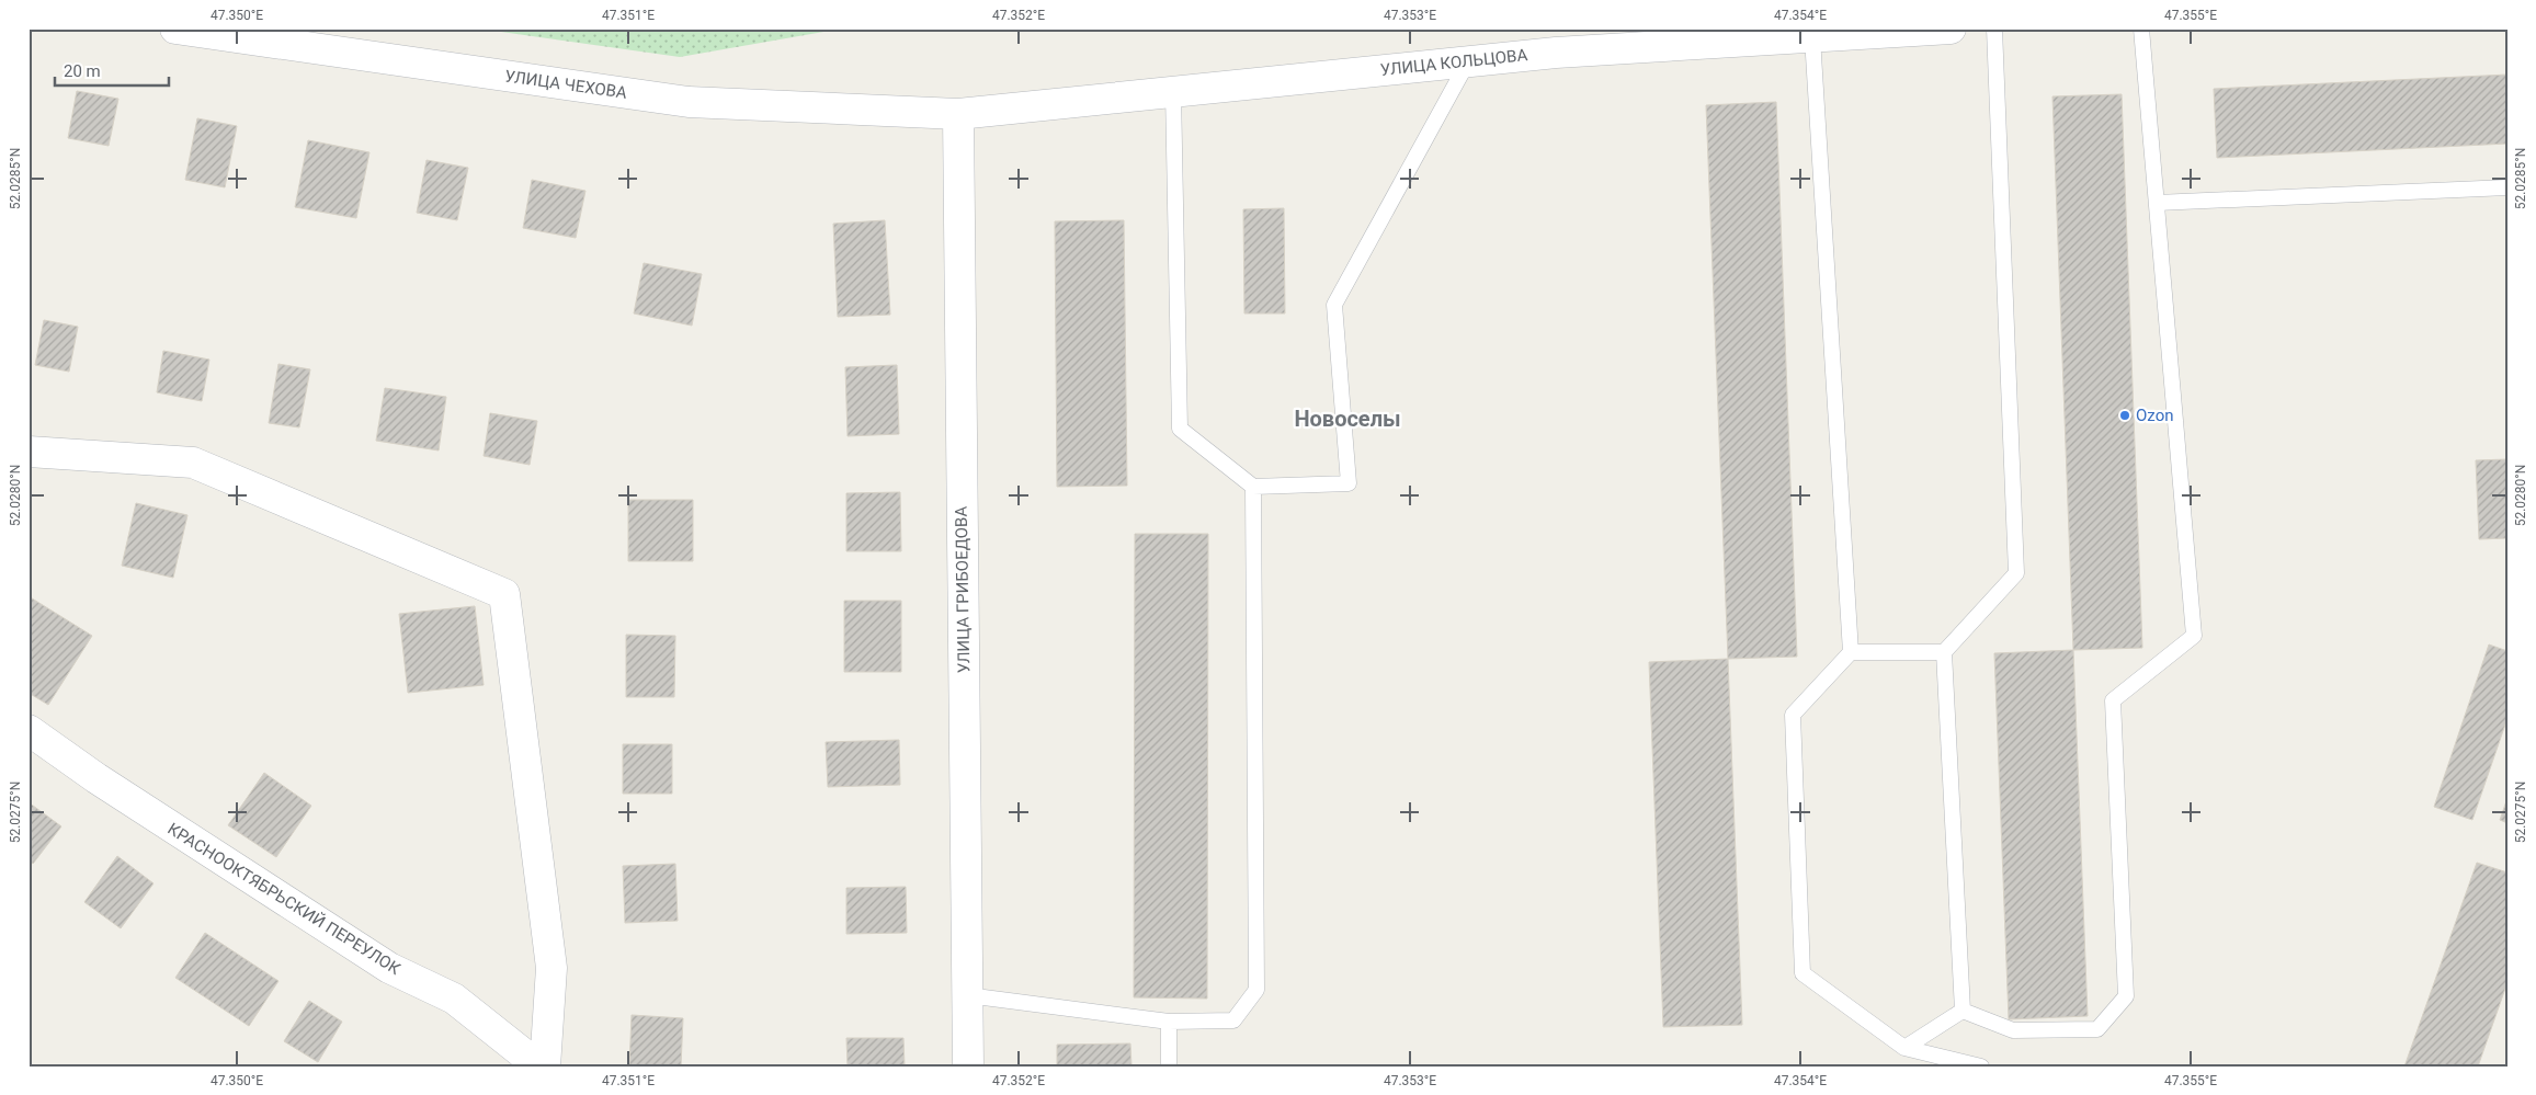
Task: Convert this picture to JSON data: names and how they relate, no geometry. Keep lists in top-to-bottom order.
{
  "streets": {
    "street": [
      "УЛИЦА КОЛЬЦОВА",
      "УЛИЦА ЧЕХОВА",
      "УЛИЦА ГРИБОЕДОВА",
      "КРАСНООКТЯБРЬСКИЙ ПЕРЕУЛОК"
    ]
  },
  "crossings": [
    ["УЛИЦА КОЛЬЦОВА", "УЛИЦА ЧЕХОВА"],
    ["УЛИЦА КОЛЬЦОВА", "УЛИЦА ГРИБОЕДОВА"],
    ["УЛИЦА ЧЕХОВА", "УЛИЦА ГРИБОЕДОВА"]
  ],
  "districts": ["Новоселы"],
  "places": ["Ozon"],
  "scale_bar": "20 m",
  "coordinates": [
    "47.350°E",
    "47.351°E",
    "47.352°E",
    "47.353°E",
    "47.354°E",
    "47.355°E",
    "52.0285°N",
    "52.0280°N",
    "52.0275°N"
  ]
}
